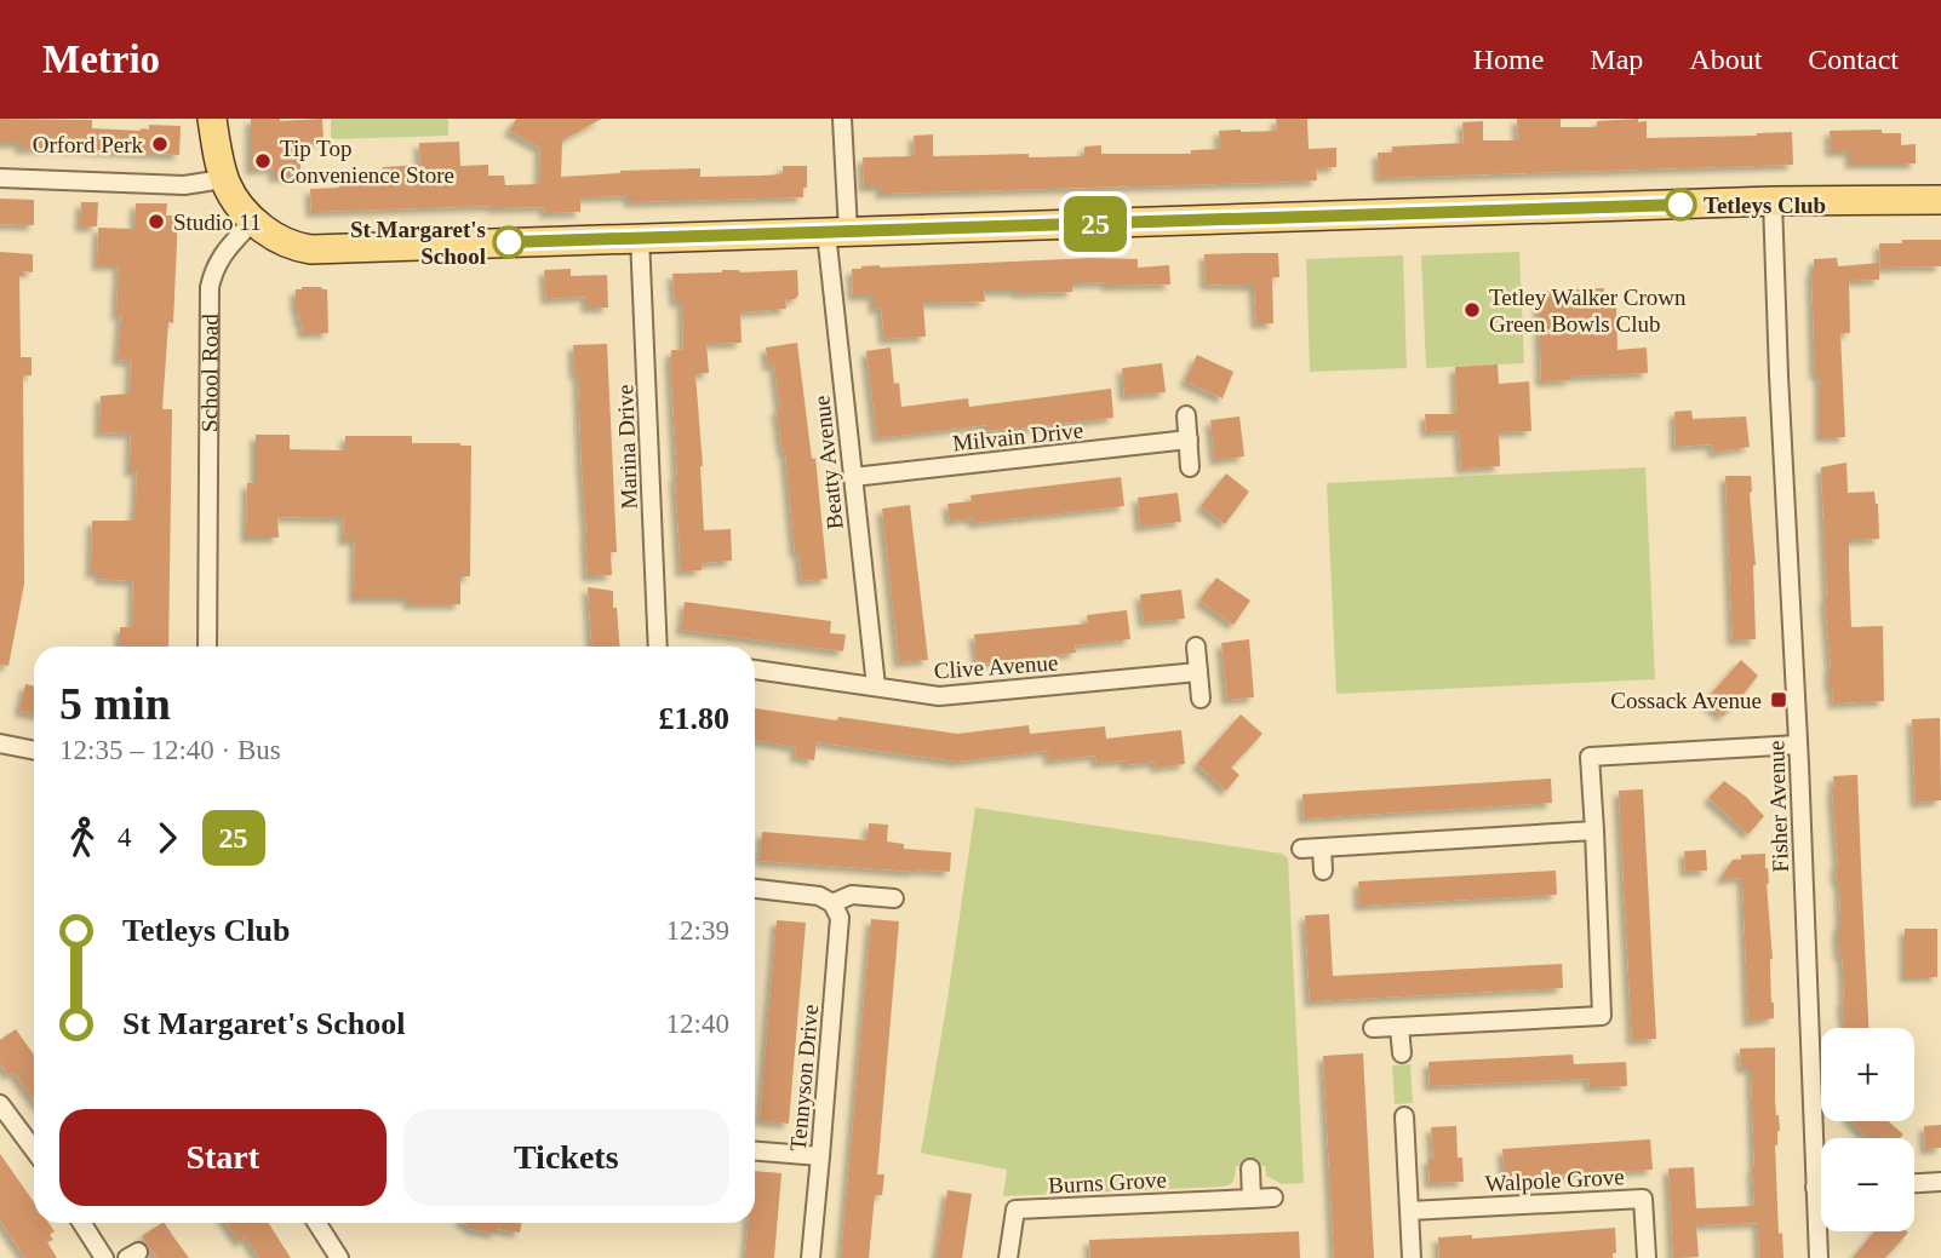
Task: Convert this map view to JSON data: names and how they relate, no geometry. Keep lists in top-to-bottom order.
{
  "streets": {
    "street": [
      "School Road",
      "Milvain Drive",
      "Marina Drive",
      "Beatty Avenue",
      "Clive Avenue",
      "Fisher Avenue",
      "Tennyson Drive",
      "Walpole Grove",
      "Burns Grove"
    ]
  },
  "crossings": [
    ["Milvain Drive", "Beatty Avenue"],
    ["Beatty Avenue", "Clive Avenue"]
  ],
  "places": {
    "other": [
      "Orford Perk",
      "Tip Top Convenience Store",
      "Tetleys Club",
      "Studio 11",
      "St Margaret's School",
      "Tetley Walker Crown Green Bowls Club"
    ],
    "transit": ["Cossack Avenue"]
  },
  "lines": ["bus line 25"],
  "page": {
    "header": "Metrio",
    "nav": [
      "Home",
      "Map",
      "About",
      "Contact"
    ],
    "on_map": "25",
    "heading": ["5 min", "12:35 – 12:40 · Bus", "£1.80"],
    "legs": ["4", "25"],
    "list": [
      {
        "name": "Tetleys Club",
        "value": "12:39"
      },
      {
        "name": "St Margaret's School",
        "value": "12:40"
      }
    ],
    "map_buttons": ["+", "−"],
    "buttons": ["Start", "Tickets"]
  }
}
